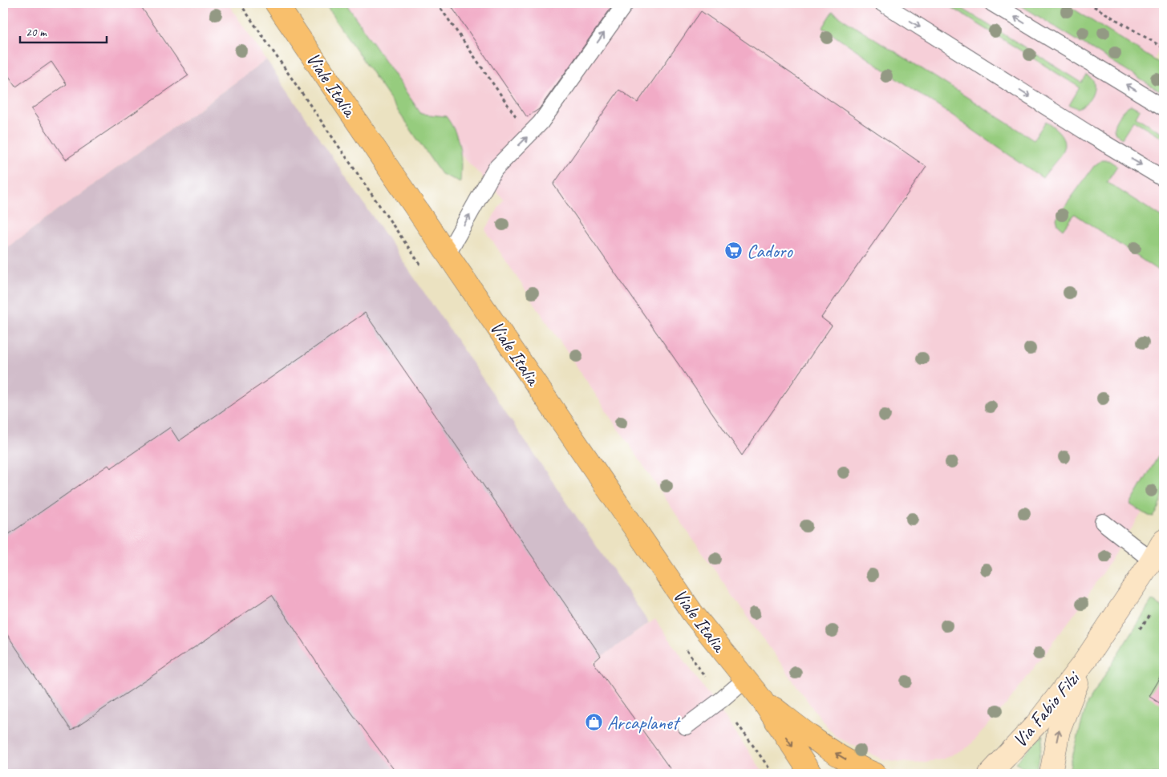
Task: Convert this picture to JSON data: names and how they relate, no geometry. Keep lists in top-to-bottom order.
{
  "streets": {
    "main road": ["Viale Italia"],
    "street": ["Via Fabio Filzi"]
  },
  "places": {
    "supermarket": ["Cadoro"],
    "shop": ["Arcaplanet"]
  },
  "scale_bar": "20 m"
}
